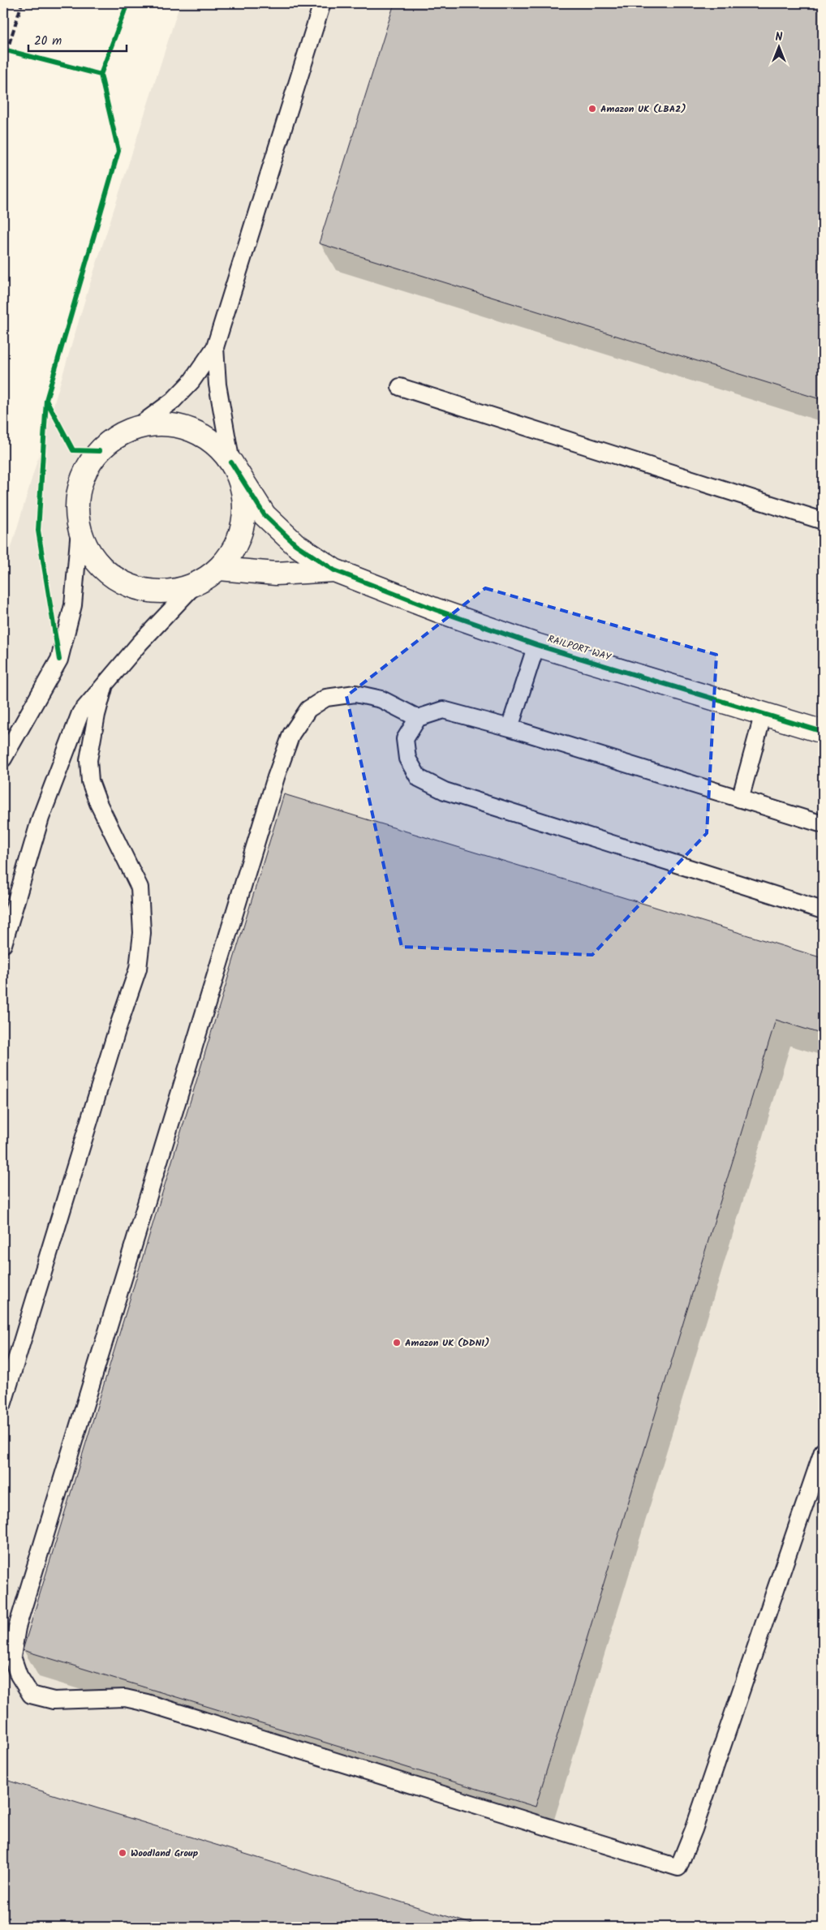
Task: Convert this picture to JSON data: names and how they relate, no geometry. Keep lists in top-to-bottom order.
{
  "streets": {
    "street": ["RAILPORT WAY"]
  },
  "places": ["Amazon UK (LBA2)", "Amazon UK (DDN1)", "Woodland Group"],
  "scale_bar": "20 m",
  "north": "top"
}
